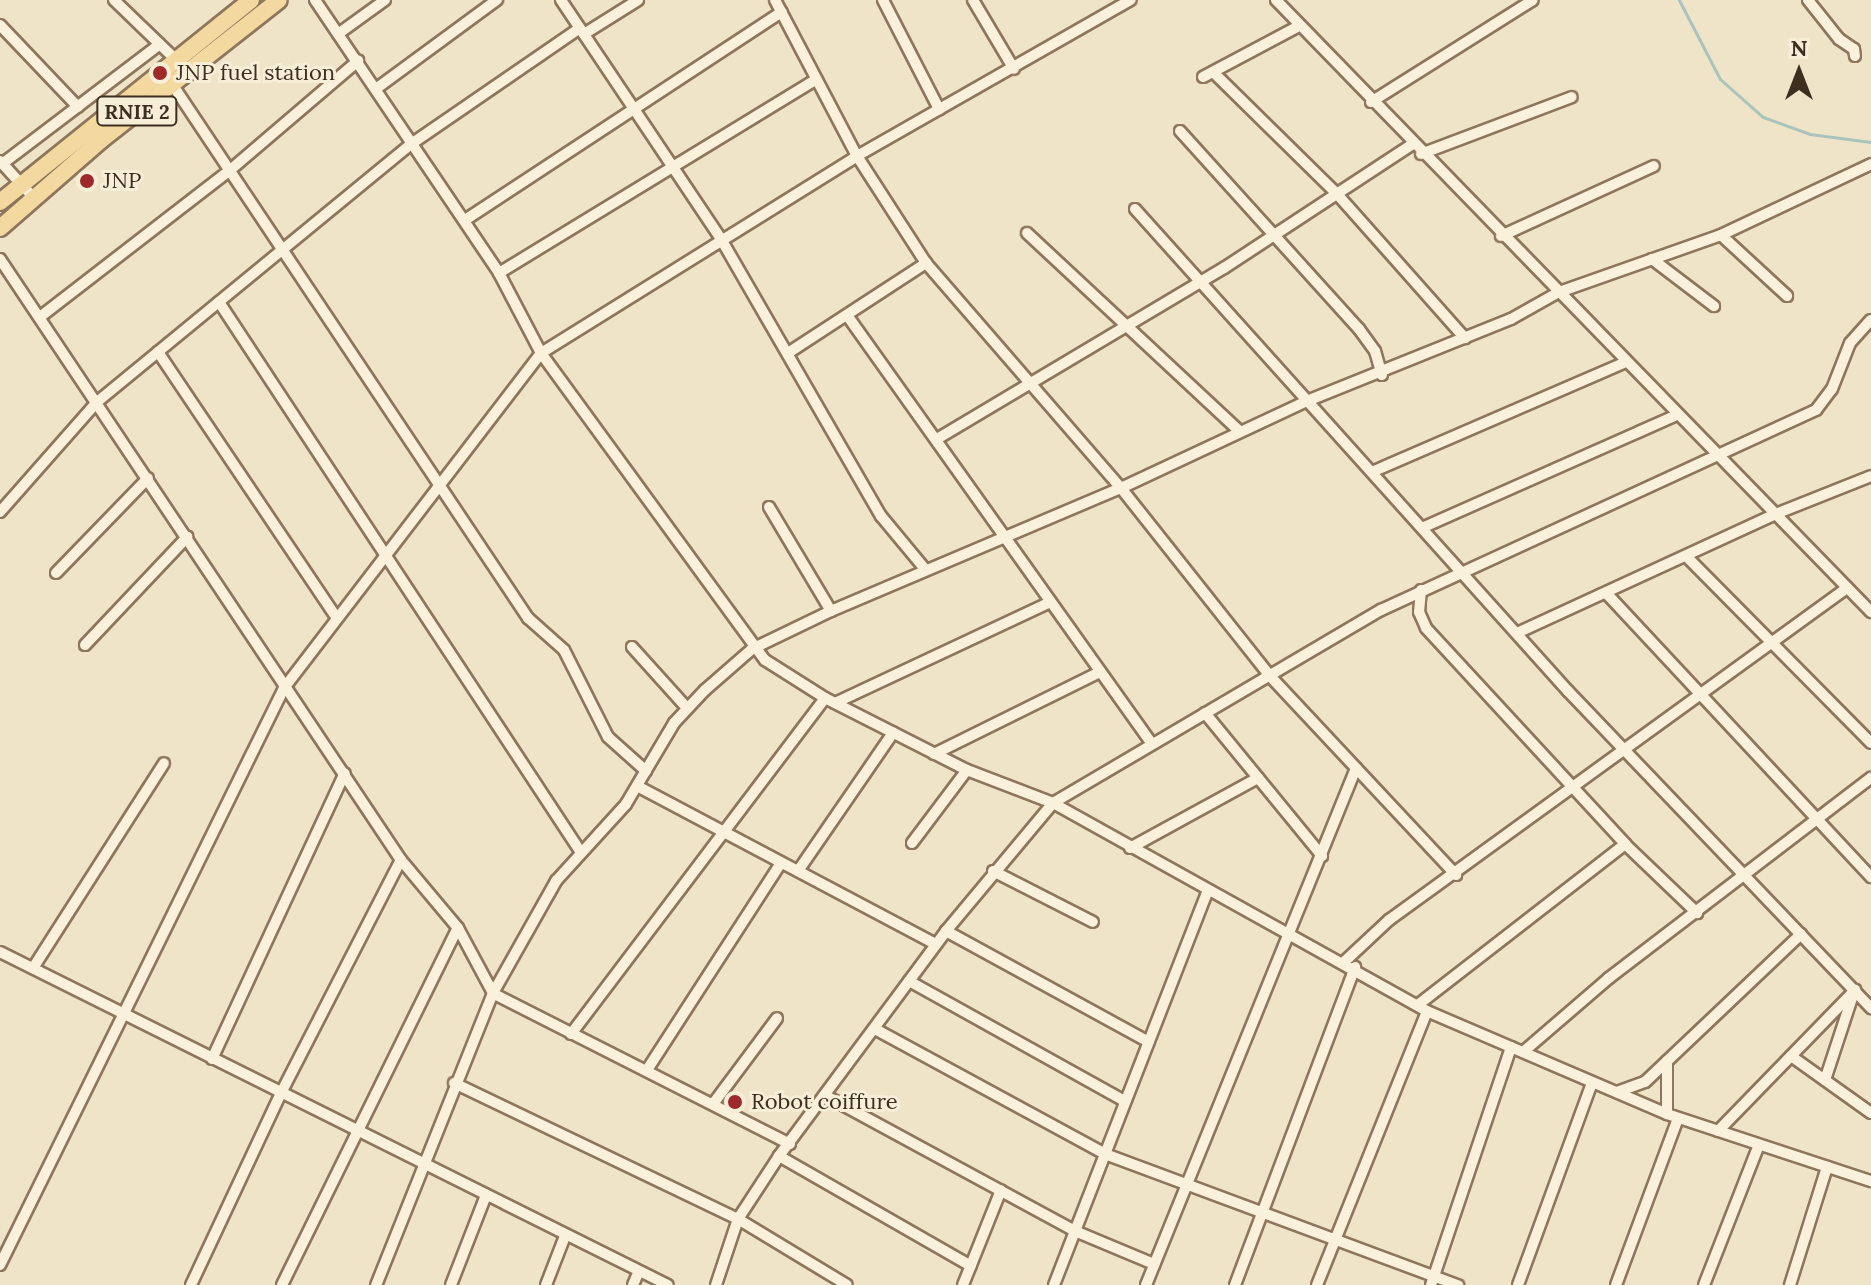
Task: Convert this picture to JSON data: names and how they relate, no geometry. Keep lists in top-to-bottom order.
{
  "streets": {
    "main road": ["RNIE 2"]
  },
  "places": ["JNP fuel station", "JNP", "Robot coiffure"],
  "north": "top"
}
